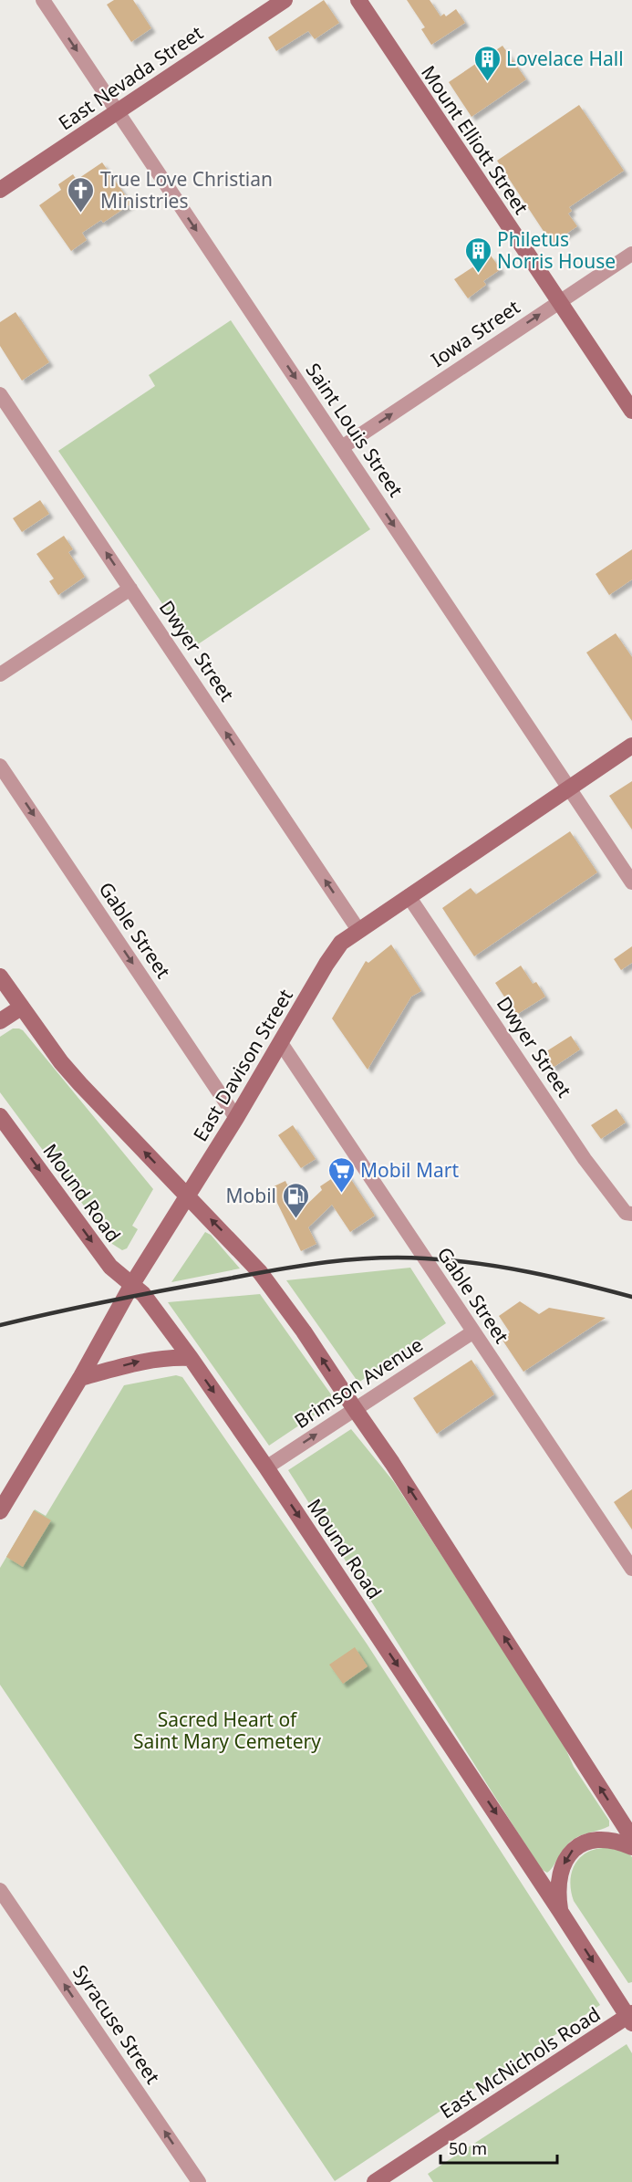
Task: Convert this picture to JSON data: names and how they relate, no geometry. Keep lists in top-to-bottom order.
{
  "streets": {
    "main road": [
      "East Nevada Street",
      "Mount Elliott Street",
      "East Davison Street",
      "Mound Road",
      "East McNichols Road"
    ],
    "street": [
      "Iowa Street",
      "Saint Louis Street",
      "Dwyer Street",
      "Gable Street",
      "Brimson Avenue",
      "Syracuse Street"
    ]
  },
  "crossings": [
    ["East Nevada Street", "Saint Louis Street"],
    ["Mount Elliott Street", "Iowa Street"],
    ["Iowa Street", "Saint Louis Street"],
    ["Saint Louis Street", "East Davison Street"],
    ["Dwyer Street", "East Davison Street"],
    ["Gable Street", "East Davison Street"],
    ["Gable Street", "Brimson Avenue"],
    ["East Davison Street", "Mound Road"],
    ["Mound Road", "Brimson Avenue"],
    ["Mound Road", "East McNichols Road"]
  ],
  "one_way": [
    "Iowa Street",
    "Saint Louis Street",
    "Dwyer Street",
    "Gable Street",
    "Brimson Avenue",
    "Syracuse Street"
  ],
  "parks": ["Sacred Heart of Saint Mary Cemetery"],
  "places": {
    "building": ["Lovelace Hall", "Philetus Norris House"],
    "church": ["True Love Christian Ministries"],
    "supermarket": ["Mobil Mart"],
    "fuel station": ["Mobil"]
  },
  "scale_bar": "50 m"
}
